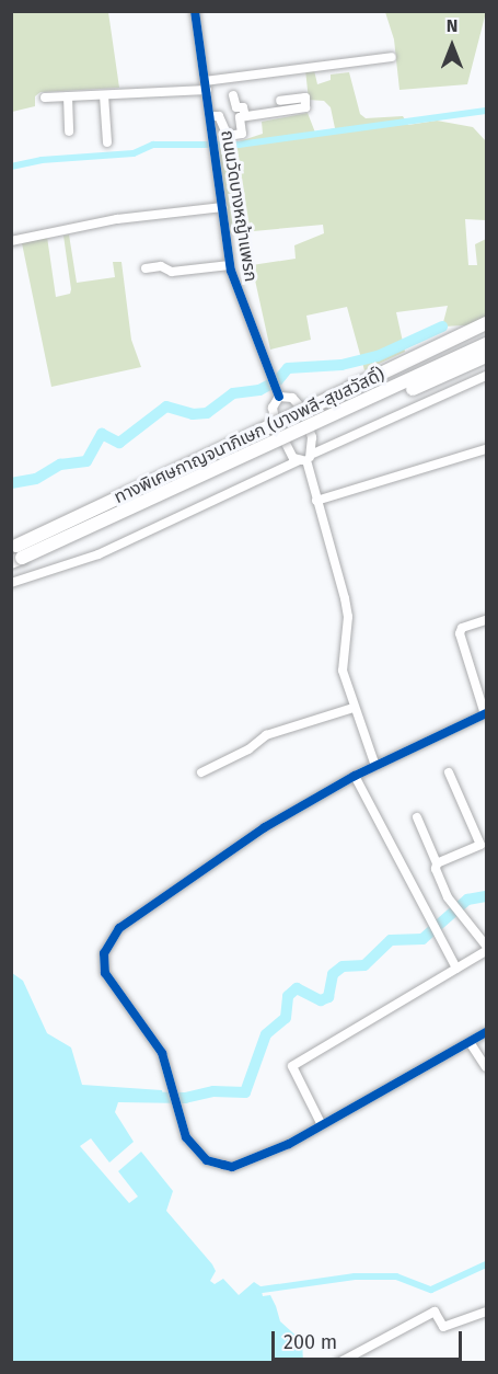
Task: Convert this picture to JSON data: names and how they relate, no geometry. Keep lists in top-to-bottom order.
{
  "streets": {
    "highway": ["ทางพิเศษกาญจนาภิเษก (บางพลี-สุขสวัสดิ์)"],
    "street": ["ถนนวัดบางหญ้าแพรก"]
  },
  "scale_bar": "200 m",
  "north": "top"
}
